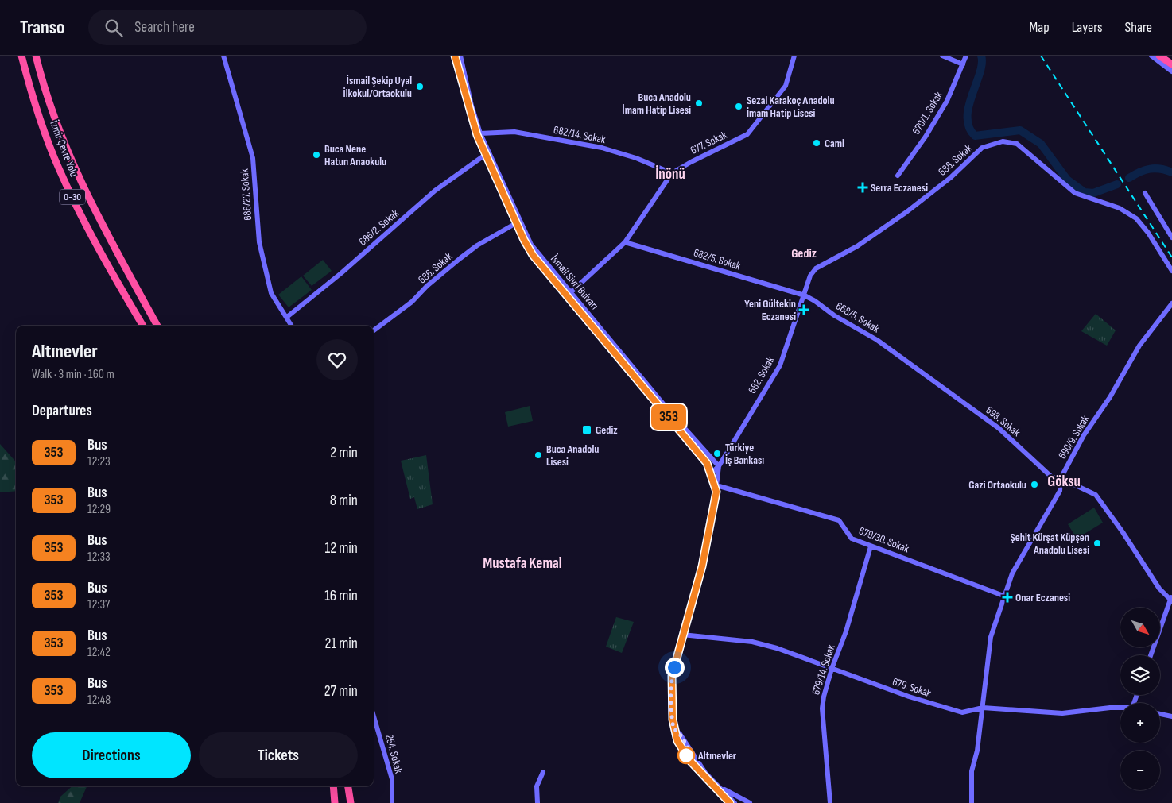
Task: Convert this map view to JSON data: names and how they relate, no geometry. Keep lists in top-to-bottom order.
{
  "streets": {
    "highway": ["İzmir Çevre Yolu", "O-30"],
    "street": [
      "670/1. Sokak",
      "682/14. Sokak",
      "677. Sokak",
      "688. Sokak",
      "686/27. Sokak",
      "686/2. Sokak",
      "682/5. Sokak",
      "686. Sokak",
      "İsmail Sivri Bulvarı",
      "668/5. Sokak",
      "682. Sokak",
      "693. Sokak",
      "690/9. Sokak",
      "679/30. Sokak",
      "679/14. Sokak",
      "679. Sokak",
      "254. Sokak"
    ]
  },
  "crossings": [
    ["682/14. Sokak", "677. Sokak"],
    ["682/14. Sokak", "İsmail Sivri Bulvarı"],
    ["677. Sokak", "682/5. Sokak"],
    ["677. Sokak", "İsmail Sivri Bulvarı"],
    ["688. Sokak", "682. Sokak"],
    ["686/27. Sokak", "686/2. Sokak"],
    ["686/2. Sokak", "İsmail Sivri Bulvarı"],
    ["682/5. Sokak", "668/5. Sokak"],
    ["682/5. Sokak", "682. Sokak"],
    ["686. Sokak", "İsmail Sivri Bulvarı"],
    ["İsmail Sivri Bulvarı", "682. Sokak"],
    ["668/5. Sokak", "682. Sokak"],
    ["668/5. Sokak", "693. Sokak"],
    ["693. Sokak", "690/9. Sokak"],
    ["690/9. Sokak", "679/30. Sokak"],
    ["690/9. Sokak", "679. Sokak"],
    ["679/30. Sokak", "679/14. Sokak"],
    ["679/14. Sokak", "679. Sokak"]
  ],
  "districts": [
    "İnönü",
    "Gediz",
    "Göksu",
    "Mustafa Kemal"
  ],
  "places": {
    "other": [
      "İsmail Şekip Uyal İlkokul/Ortaokulu",
      "Buca Anadolu İmam Hatip Lisesi",
      "Sezai Karakoç Anadolu İmam Hatip Lisesi",
      "Cami",
      "Buca Nene Hatun Anaokulu",
      "Türkiye İş Bankası",
      "Buca Anadolu Lisesi",
      "Gazi Ortaokulu",
      "Şehit Kürşat Küpşen Anadolu Lisesi",
      "Altınevler"
    ],
    "health": ["Serra Eczanesi", "Yeni Gültekin Eczanesi", "Onar Eczanesi"],
    "transit": ["Gediz"]
  },
  "lines": ["bus line 353"],
  "north": "bottom right",
  "page": {
    "header": "Transo",
    "search": "Search here",
    "nav": ["Map", "Layers", "Share"],
    "on_map": "353",
    "heading": [
      ["Altınevler", "Walk · 3 min · 160 m"],
      "Departures"
    ],
    "list": [
      {
        "mark": "353",
        "name": "Bus",
        "note": "12:23",
        "value": "2 min"
      },
      {
        "mark": "353",
        "name": "Bus",
        "note": "12:29",
        "value": "8 min"
      },
      {
        "mark": "353",
        "name": "Bus",
        "note": "12:33",
        "value": "12 min"
      },
      {
        "mark": "353",
        "name": "Bus",
        "note": "12:37",
        "value": "16 min"
      },
      {
        "mark": "353",
        "name": "Bus",
        "note": "12:42",
        "value": "21 min"
      },
      {
        "mark": "353",
        "name": "Bus",
        "note": "12:48",
        "value": "27 min"
      }
    ],
    "map_buttons": ["+", "−"],
    "buttons": ["Directions", "Tickets"]
  }
}
